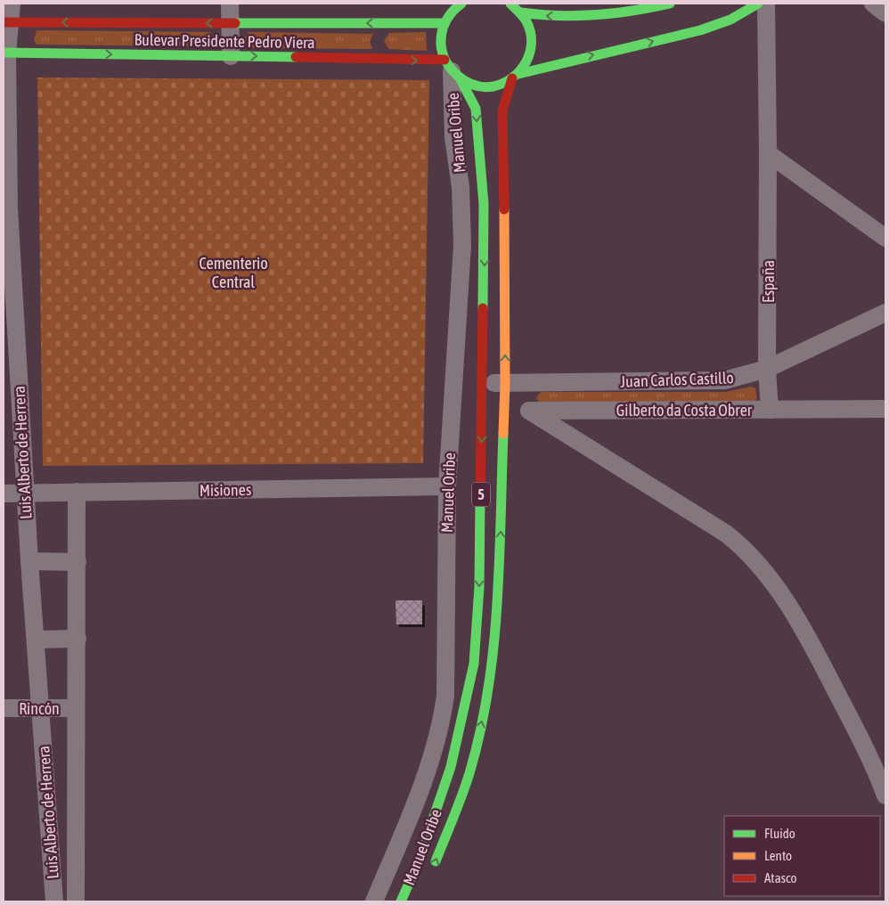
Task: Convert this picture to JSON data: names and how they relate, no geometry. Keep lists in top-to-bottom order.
{
  "streets": {
    "main road": ["Bulevar Presidente Pedro Viera", "Manuel Oribe", "5"],
    "street": [
      "España",
      "Juan Carlos Castillo",
      "Gilberto da Costa Obrer",
      "Luis Alberto de Herrera",
      "Misiones",
      "Rincón"
    ]
  },
  "crossings": [
    ["Bulevar Presidente Pedro Viera", "Manuel Oribe"],
    ["Bulevar Presidente Pedro Viera", "Luis Alberto de Herrera"],
    ["Manuel Oribe", "Juan Carlos Castillo"],
    ["Manuel Oribe", "Gilberto da Costa Obrer"],
    ["Manuel Oribe", "Misiones"],
    ["España", "Juan Carlos Castillo"],
    ["España", "Gilberto da Costa Obrer"],
    ["Luis Alberto de Herrera", "Misiones"],
    ["Luis Alberto de Herrera", "Rincón"]
  ],
  "parks": ["Cementerio Central"],
  "legend": ["Fluido", "Lento", "Atasco"]
}
